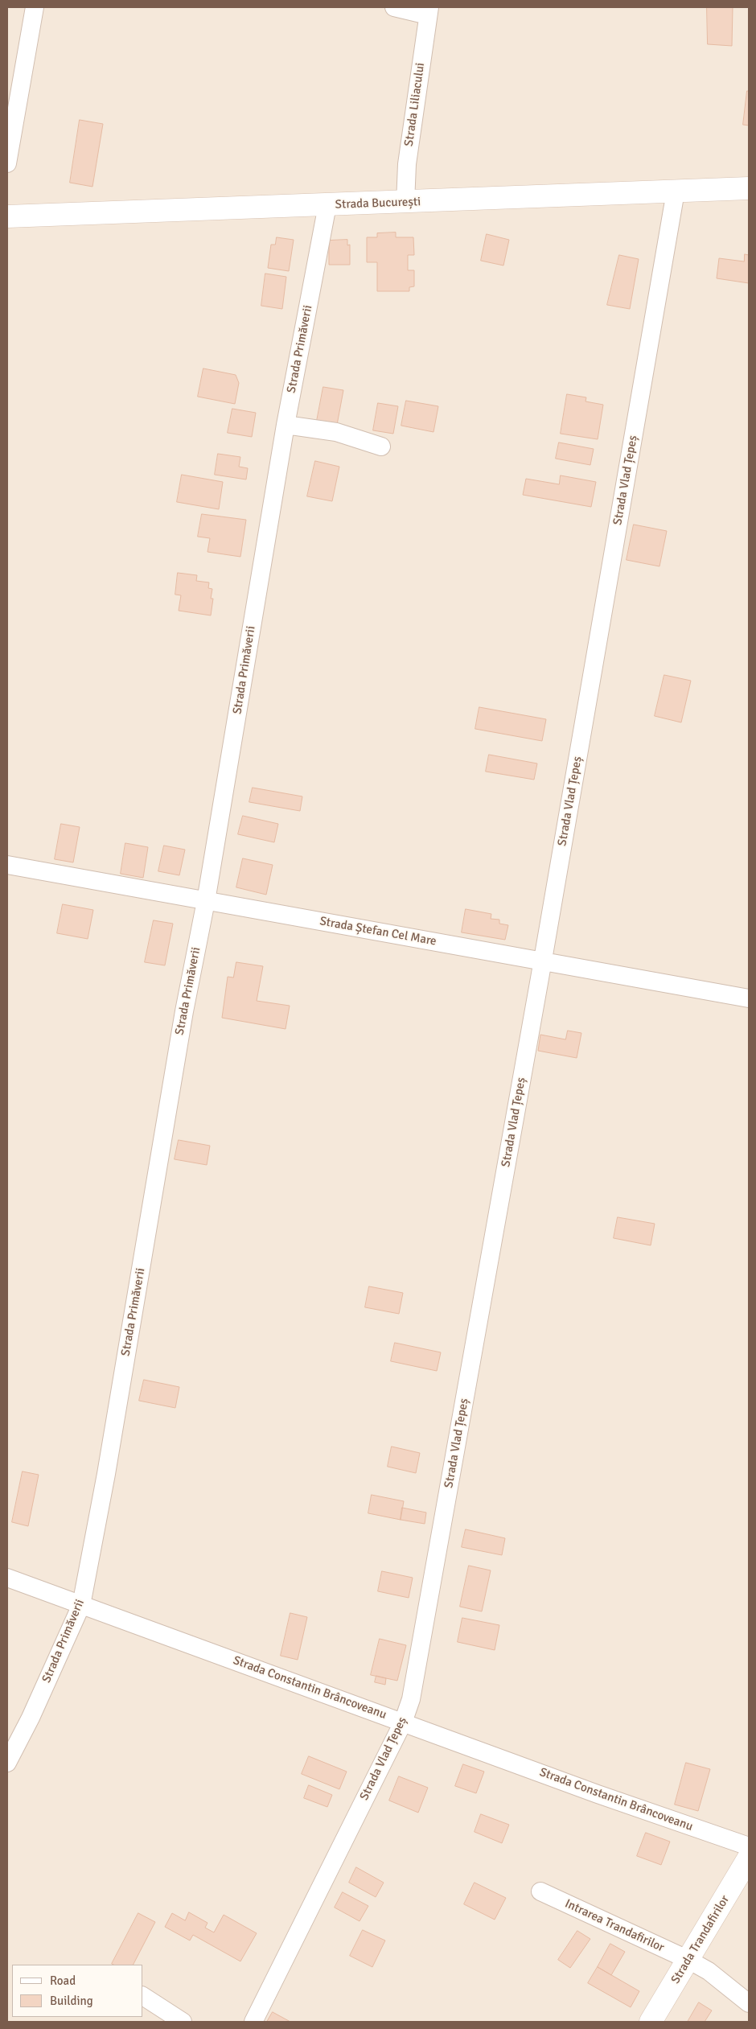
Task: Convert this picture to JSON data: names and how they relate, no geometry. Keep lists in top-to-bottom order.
{
  "streets": {
    "main road": ["Strada București", "Strada Trandafirilor"],
    "street": [
      "Strada Liliacului",
      "Strada Primăverii",
      "Strada Vlad Țepeș",
      "Strada Ștefan Cel Mare",
      "Strada Constantin Brâncoveanu",
      "Intrarea Trandafirilor"
    ]
  },
  "crossings": [
    ["Strada Liliacului", "Strada București"],
    ["Strada București", "Strada Primăverii"],
    ["Strada București", "Strada Vlad Țepeș"],
    ["Strada Primăverii", "Strada Ștefan Cel Mare"],
    ["Strada Primăverii", "Strada Constantin Brâncoveanu"],
    ["Strada Vlad Țepeș", "Strada Ștefan Cel Mare"],
    ["Strada Vlad Țepeș", "Strada Constantin Brâncoveanu"],
    ["Intrarea Trandafirilor", "Strada Trandafirilor"]
  ],
  "legend": ["Road", "Building"]
}
